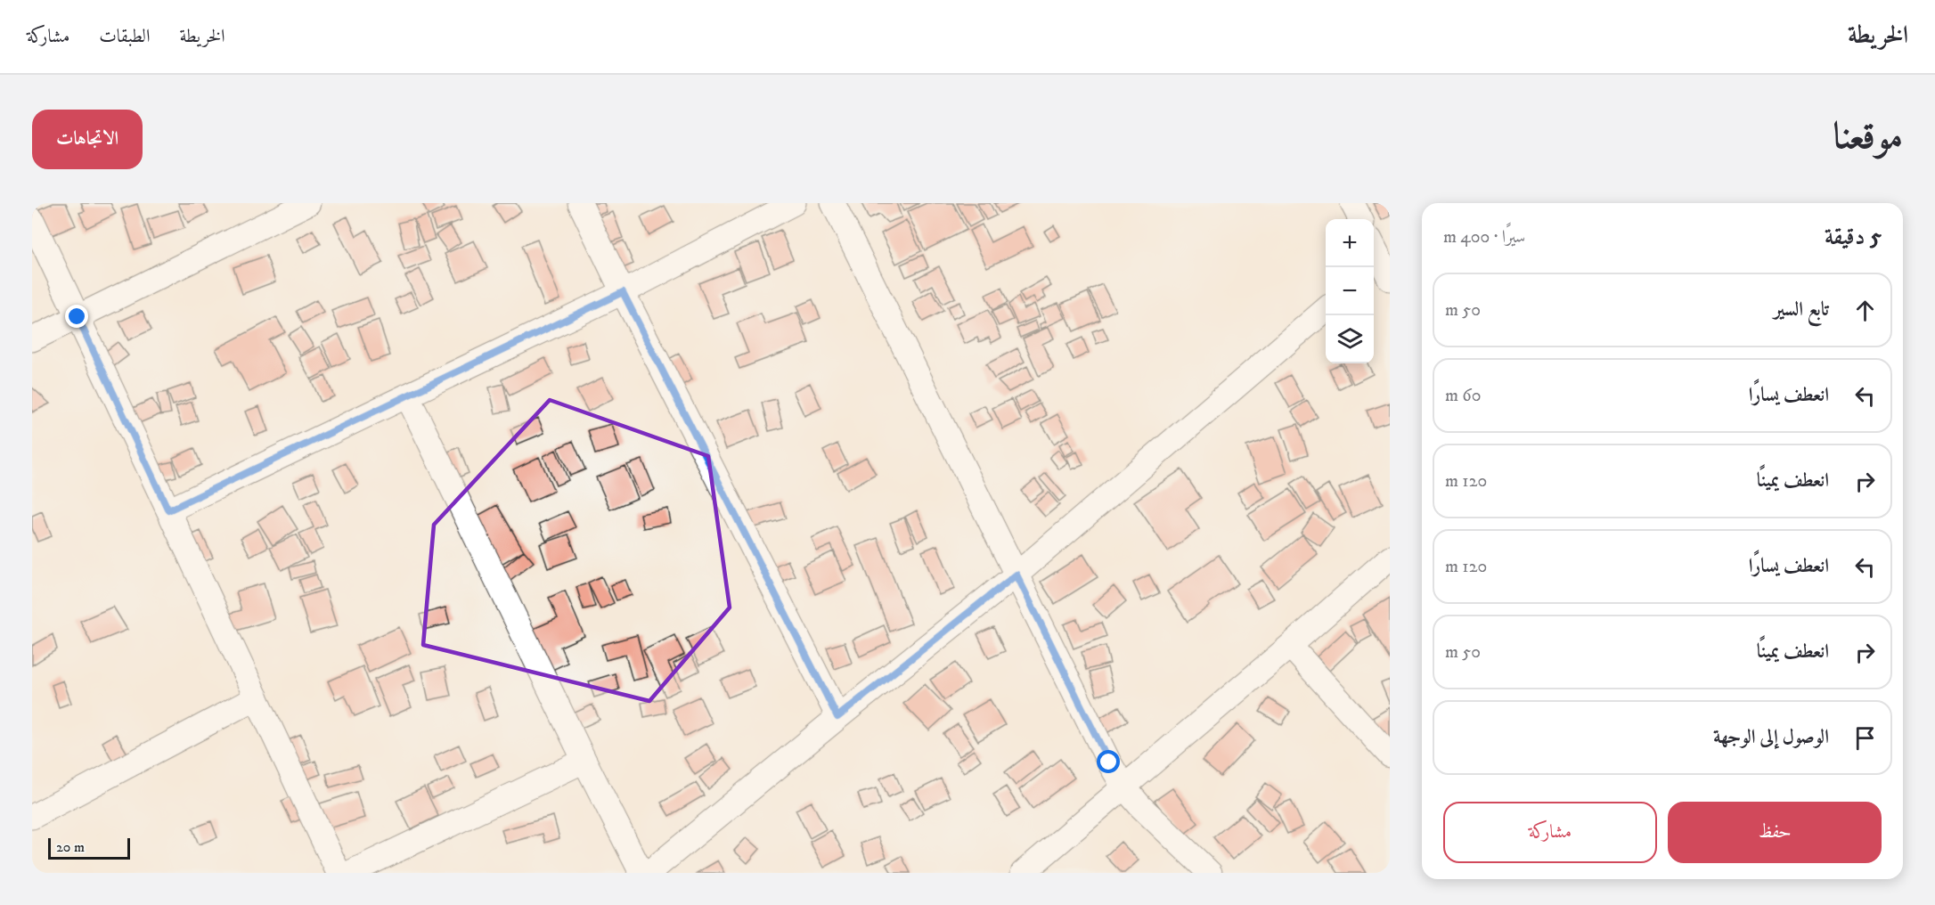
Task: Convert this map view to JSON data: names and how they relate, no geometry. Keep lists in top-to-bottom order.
{
  "scale_bar": "20 m",
  "page": {
    "header": "الخريطة",
    "nav": ["الخريطة", "الطبقات", "مشاركة"],
    "title": "موقعنا",
    "buttons": [
      "الاتجاهات",
      ["حفظ", "مشاركة"]
    ],
    "heading": ["5 دقيقة", "سيرًا · 400 m"],
    "map_buttons": ["+", "−"],
    "list": [
      ["تابع السير", "50 m"],
      ["انعطف يسارًا", "60 m"],
      ["انعطف يمينًا", "120 m"],
      ["انعطف يسارًا", "120 m"],
      ["انعطف يمينًا", "50 m"],
      "الوصول إلى الوجهة"
    ],
    "scale": "20 m"
  }
}
